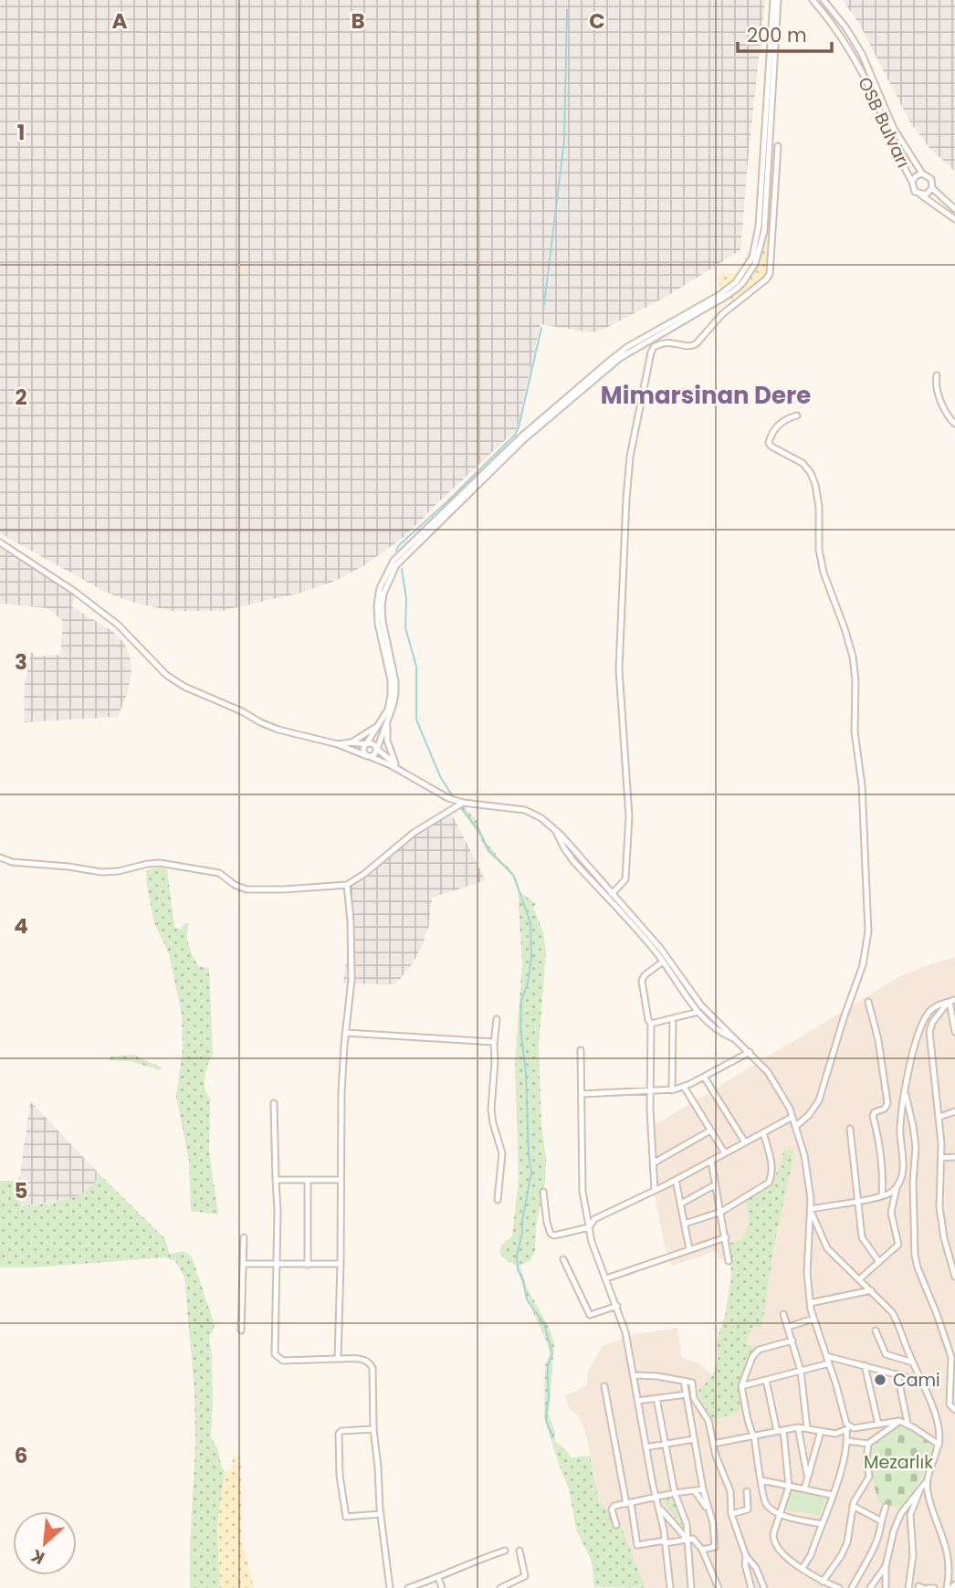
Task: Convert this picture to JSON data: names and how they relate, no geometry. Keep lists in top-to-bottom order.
{
  "streets": {
    "street": ["OSB Bulvarı"]
  },
  "districts": ["Mimarsinan Dere"],
  "parks": ["Mezarlık"],
  "places": ["Cami"],
  "scale_bar": "200 m",
  "north": "bottom left",
  "grid": {
    "columns": ["A", "B", "C"],
    "rows": [
      "1",
      "2",
      "3",
      "4",
      "5",
      "6"
    ]
  }
}
